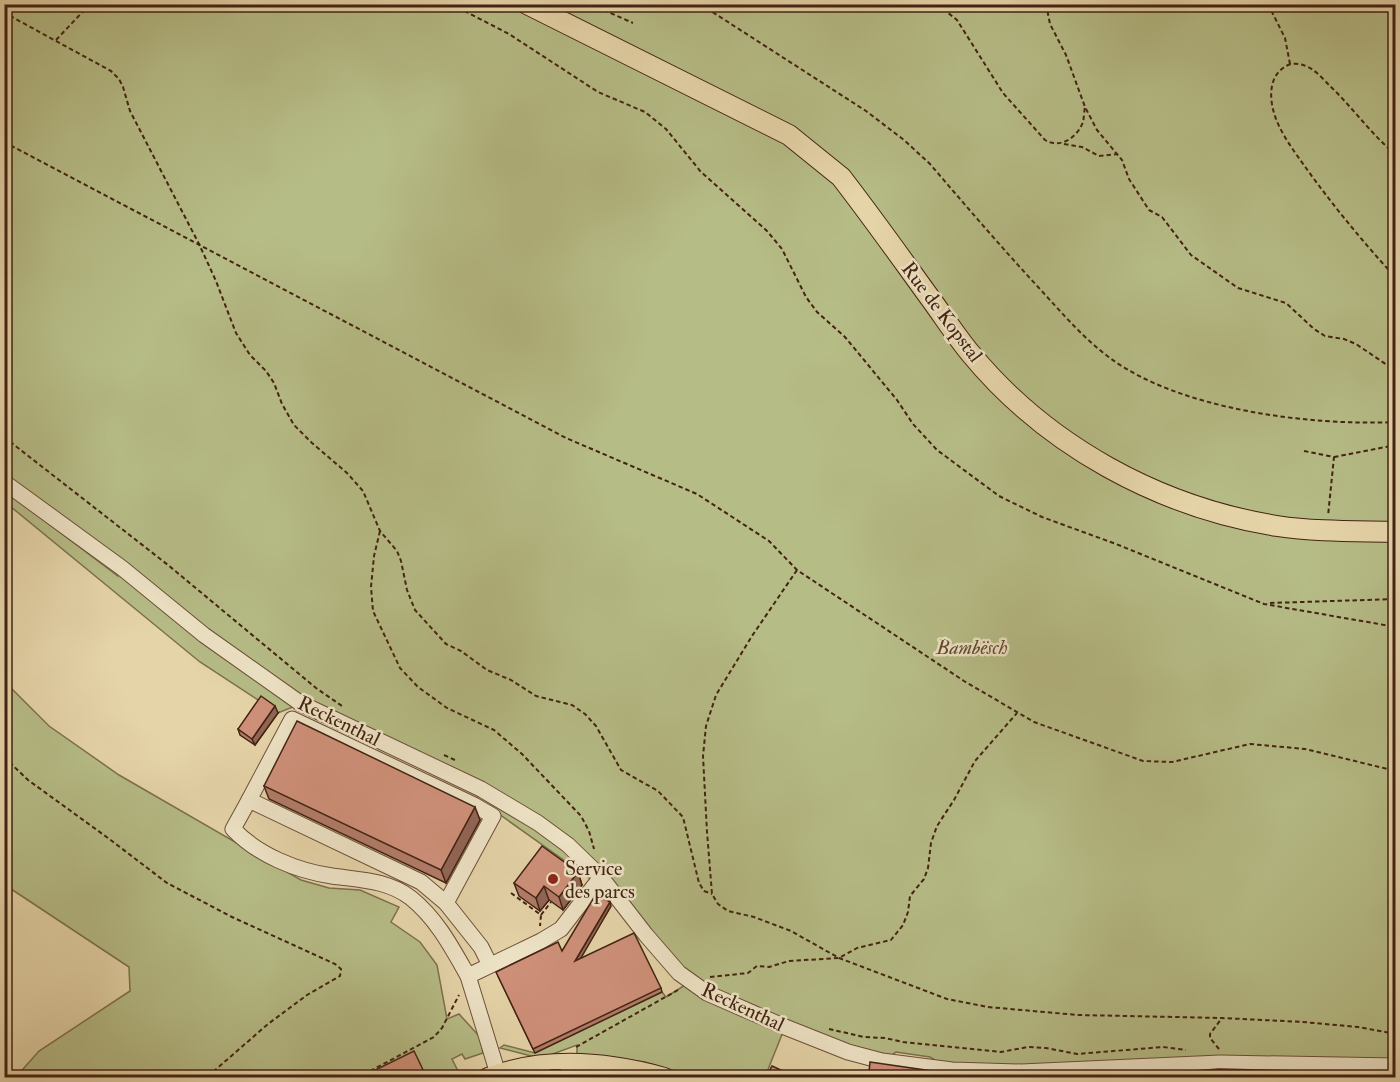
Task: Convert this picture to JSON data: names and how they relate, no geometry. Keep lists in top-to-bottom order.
{
  "streets": {
    "main road": ["Rue de Kopstal"],
    "street": ["Reckenthal"]
  },
  "parks": ["Bambësch"],
  "places": ["Service des parcs"]
}
